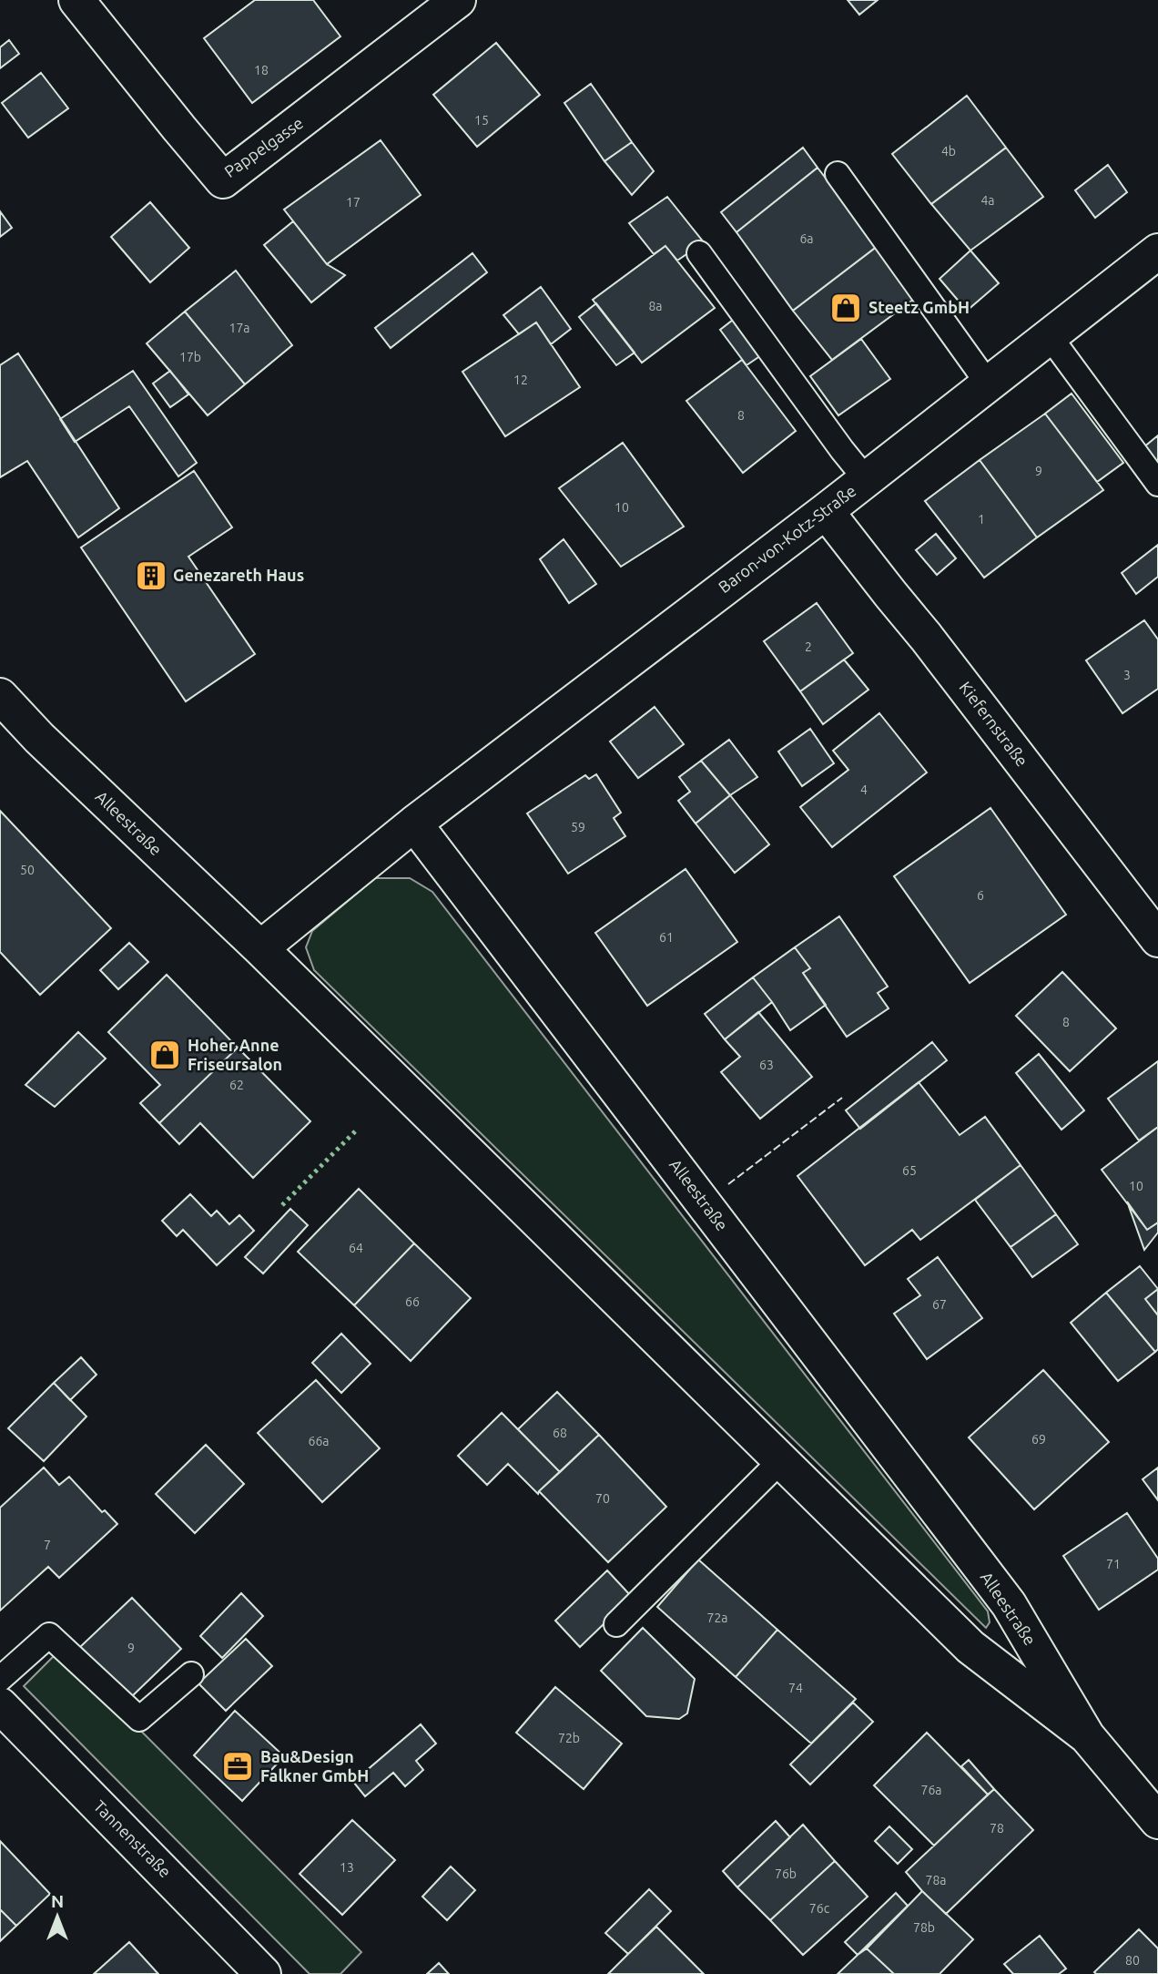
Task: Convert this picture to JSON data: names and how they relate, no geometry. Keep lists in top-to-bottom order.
{
  "streets": {
    "street": [
      "Pappelgasse",
      "Baron-von-Kotz-Straße",
      "Kiefernstraße",
      "Alleestraße",
      "Tannenstraße"
    ]
  },
  "crossings": [
    ["Baron-von-Kotz-Straße", "Kiefernstraße"],
    ["Baron-von-Kotz-Straße", "Alleestraße"]
  ],
  "places": {
    "shop": ["Steetz GmbH", "Hoher Anne Friseursalon"],
    "building": ["Genezareth Haus"],
    "office": ["Bau&Design Falkner GmbH"]
  },
  "house_numbers": [
    "18",
    "15",
    "4b",
    "4a",
    "17",
    "6a",
    "8a",
    "17a",
    "17b",
    "12",
    "8",
    "9",
    "10",
    "1",
    "2",
    "3",
    "4",
    "59",
    "50",
    "6",
    "61",
    "8",
    "63",
    "62",
    "65",
    "10",
    "64",
    "66",
    "67",
    "68",
    "69",
    "66a",
    "70",
    "7",
    "71",
    "72a",
    "9",
    "74",
    "72b",
    "76a",
    "78",
    "13",
    "76b",
    "78a",
    "76c",
    "78b",
    "80"
  ],
  "north": "top"
}
